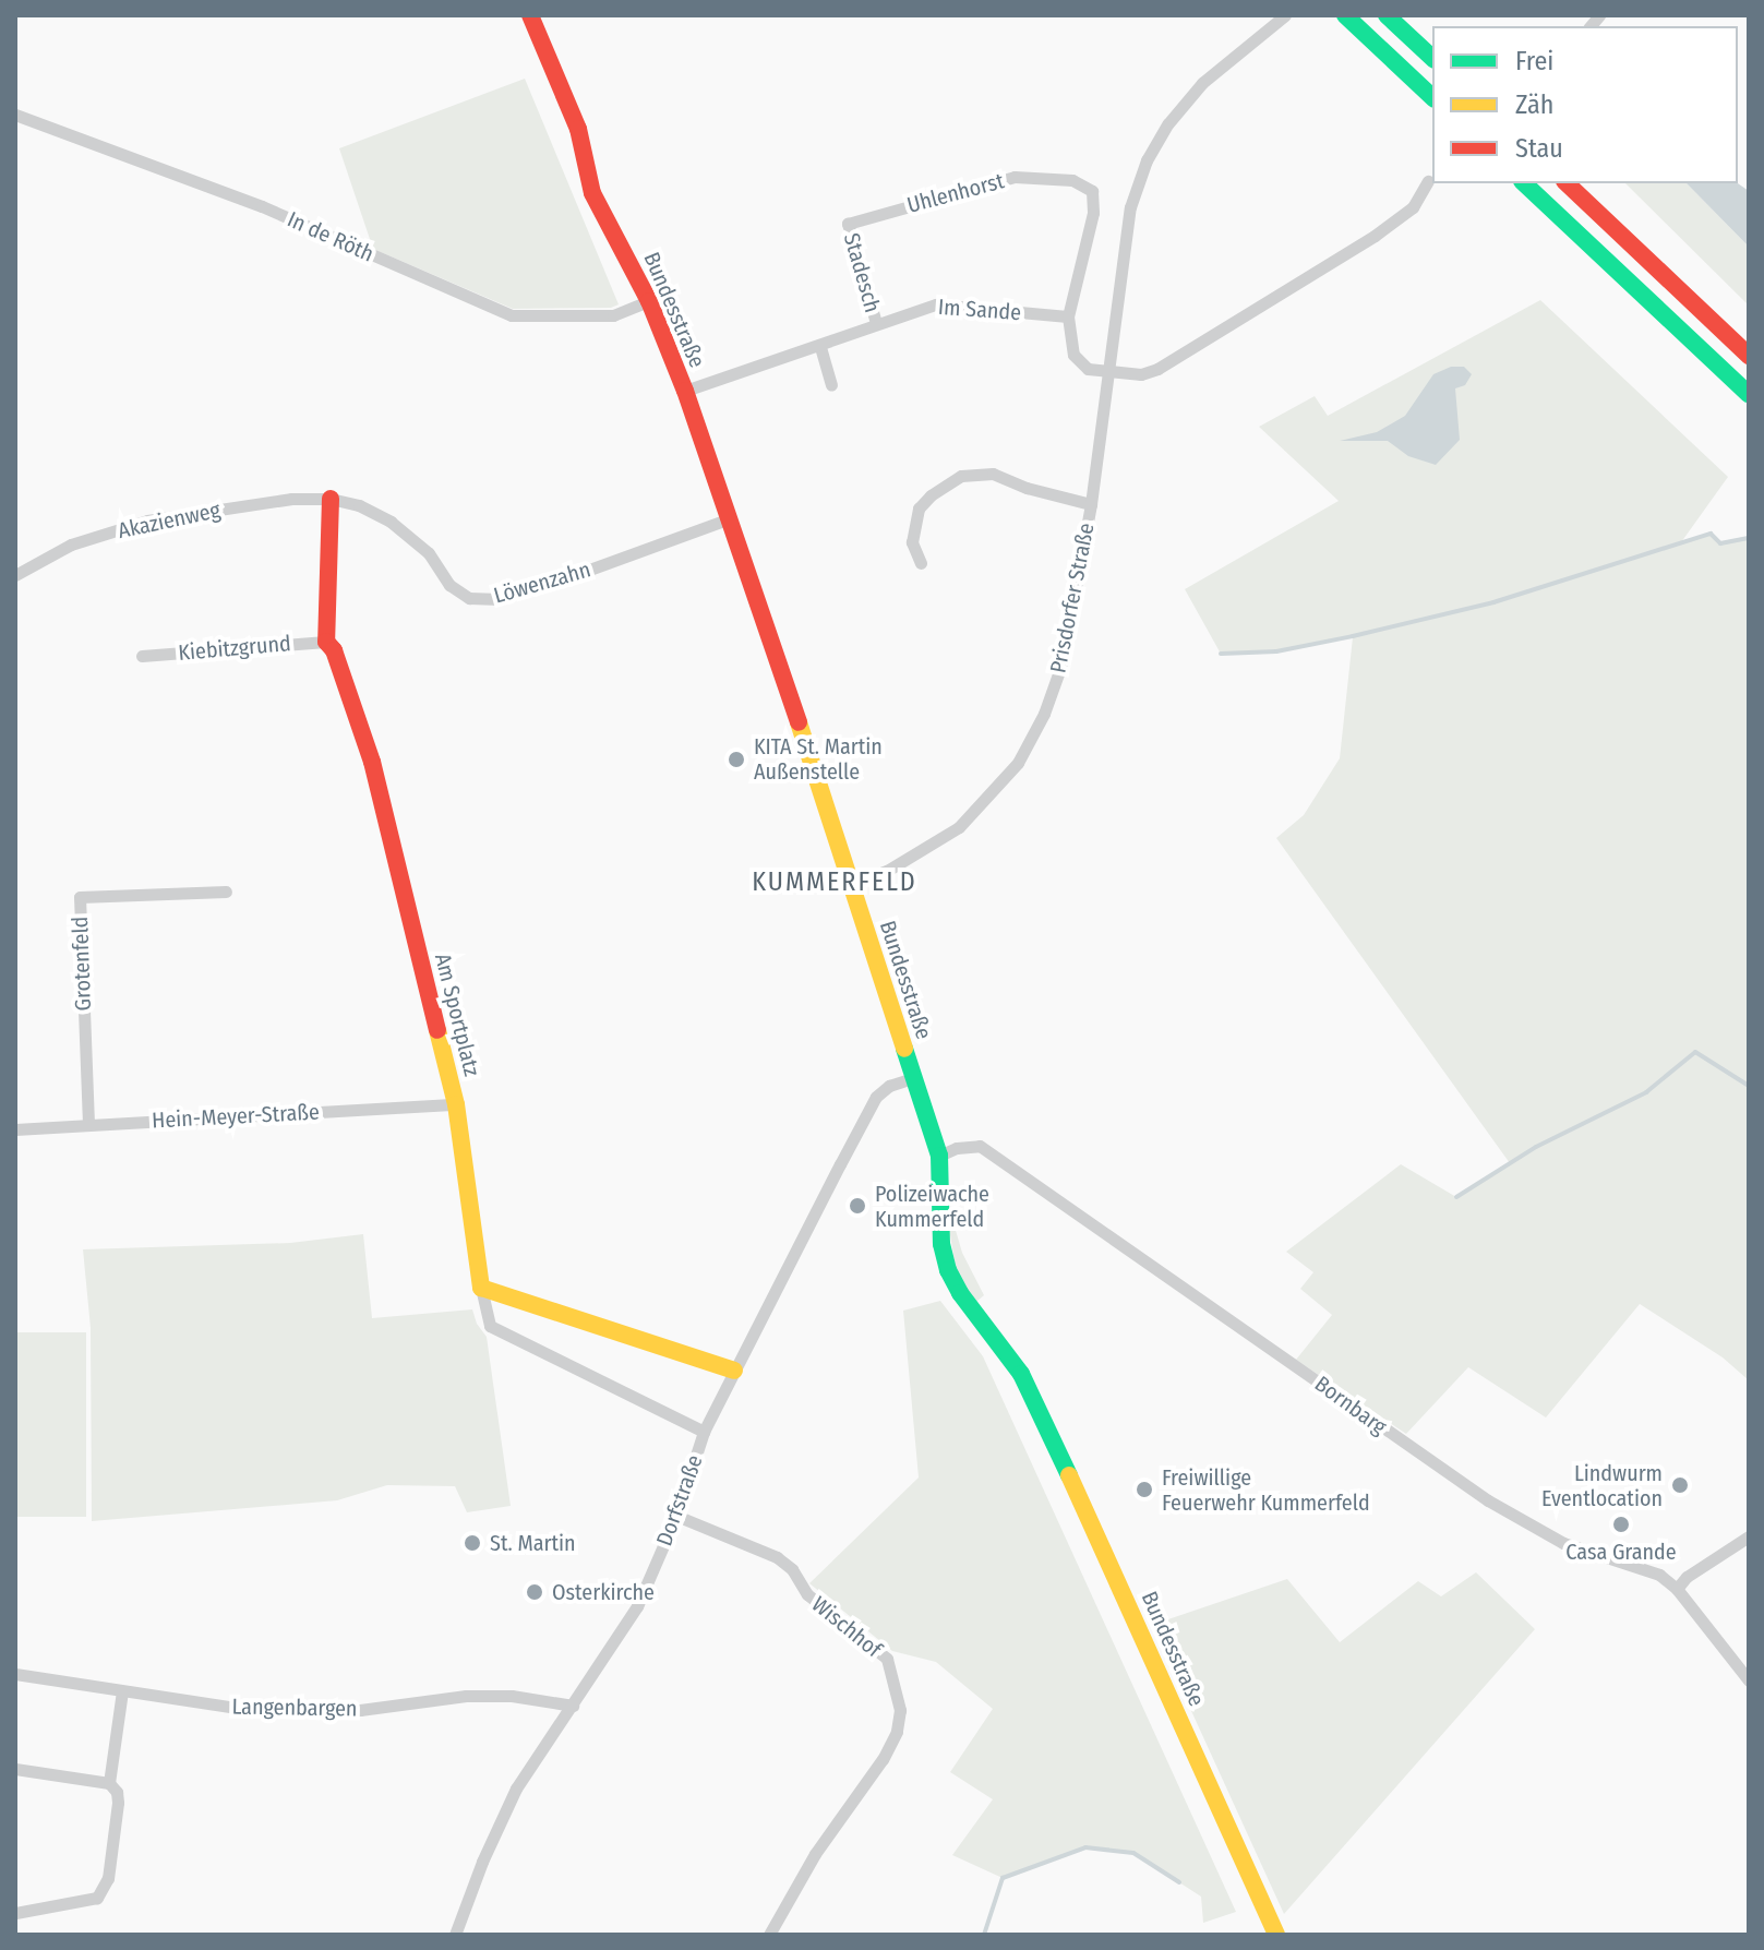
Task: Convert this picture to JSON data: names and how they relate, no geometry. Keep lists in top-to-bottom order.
{
  "streets": {
    "main road": ["Bundesstraße", "Am Sportplatz"],
    "street": [
      "Uhlenhorst",
      "In de Röth",
      "Stadesch",
      "Im Sande",
      "Akazienweg",
      "Löwenzahn",
      "Prisdorfer Straße",
      "Kiebitzgrund",
      "Grotenfeld",
      "Hein-Meyer-Straße",
      "Bornbarg",
      "Dorfstraße",
      "Wischhof",
      "Langenbargen"
    ]
  },
  "crossings": [
    ["Uhlenhorst", "Stadesch"],
    ["Uhlenhorst", "Im Sande"],
    ["In de Röth", "Bundesstraße"],
    ["Stadesch", "Im Sande"],
    ["Bundesstraße", "Im Sande"],
    ["Bundesstraße", "Löwenzahn"],
    ["Bundesstraße", "Prisdorfer Straße"],
    ["Bundesstraße", "Bornbarg"],
    ["Bundesstraße", "Dorfstraße"],
    ["Akazienweg", "Löwenzahn"],
    ["Akazienweg", "Am Sportplatz"],
    ["Löwenzahn", "Am Sportplatz"],
    ["Kiebitzgrund", "Am Sportplatz"],
    ["Grotenfeld", "Hein-Meyer-Straße"],
    ["Am Sportplatz", "Hein-Meyer-Straße"],
    ["Dorfstraße", "Wischhof"],
    ["Dorfstraße", "Langenbargen"]
  ],
  "districts": ["KUMMERFELD"],
  "places": [
    "KITA St. Martin Außenstelle",
    "Polizeiwache Kummerfeld",
    "Lindwurm Eventlocation",
    "Freiwillige Feuerwehr Kummerfeld",
    "Casa Grande",
    "St. Martin",
    "Osterkirche"
  ],
  "legend": ["Frei", "Zäh", "Stau"]
}
